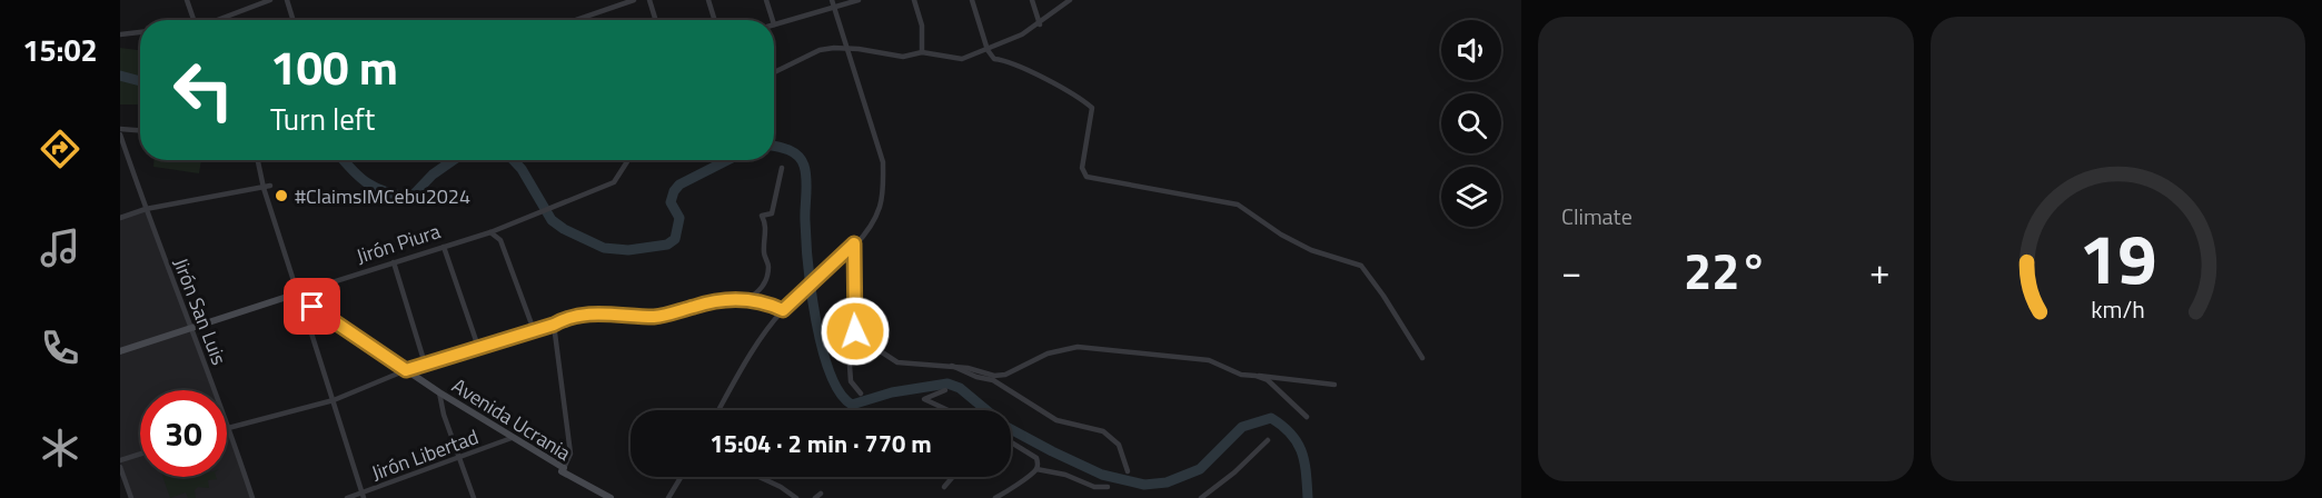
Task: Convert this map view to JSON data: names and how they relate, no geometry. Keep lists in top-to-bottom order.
{
  "streets": {
    "main road": ["Jirón Piura", "Avenida Ucrania"],
    "street": ["Jirón San Luis", "Jirón Libertad"]
  },
  "crossings": [
    ["Jirón Piura", "Jirón San Luis"],
    ["Jirón Piura", "Avenida Ucrania"],
    ["Avenida Ucrania", "Jirón Libertad"]
  ],
  "places": ["#ClaimsIMCebu2024"],
  "page": {
    "tabs": "15:02",
    "tile": "Climate",
    "turn": ["100 m", "Turn left"],
    "heat": ["−", "22°", "+"],
    "limit": "30",
    "trip": "15:04 · 2 min · 770 m",
    "gauge": ["19", "km/h"]
  }
}
